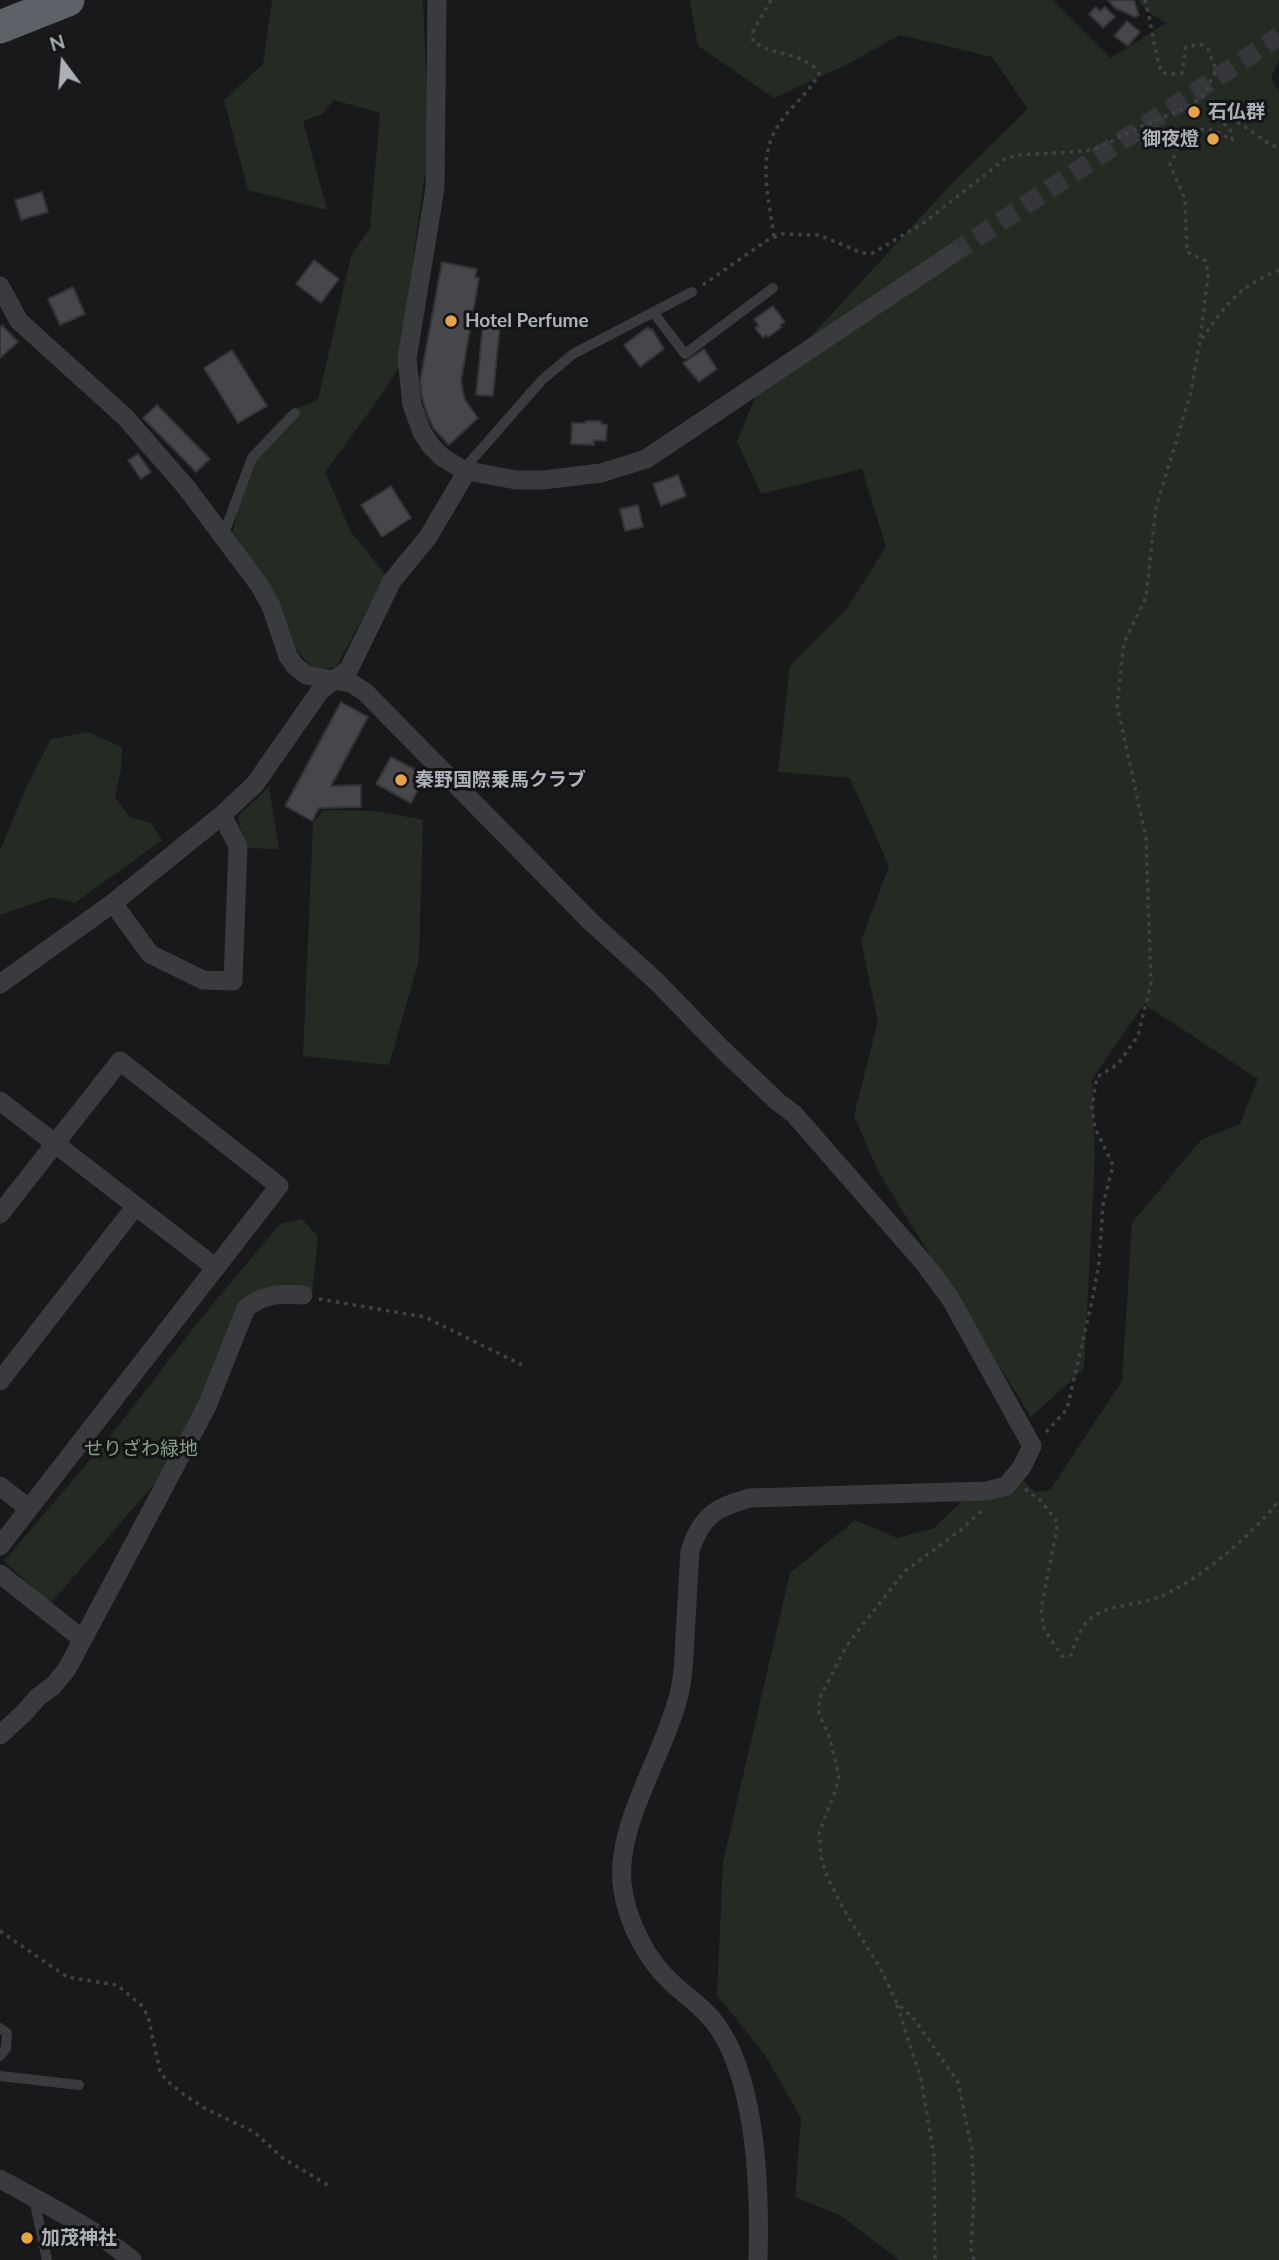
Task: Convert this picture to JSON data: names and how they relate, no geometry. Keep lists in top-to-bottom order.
{
  "parks": ["せりざわ緑地"],
  "places": [
    "石仏群",
    "御夜燈",
    "Hotel Perfume",
    "秦野国際乗馬クラブ",
    "加茂神社"
  ],
  "north": "top"
}
